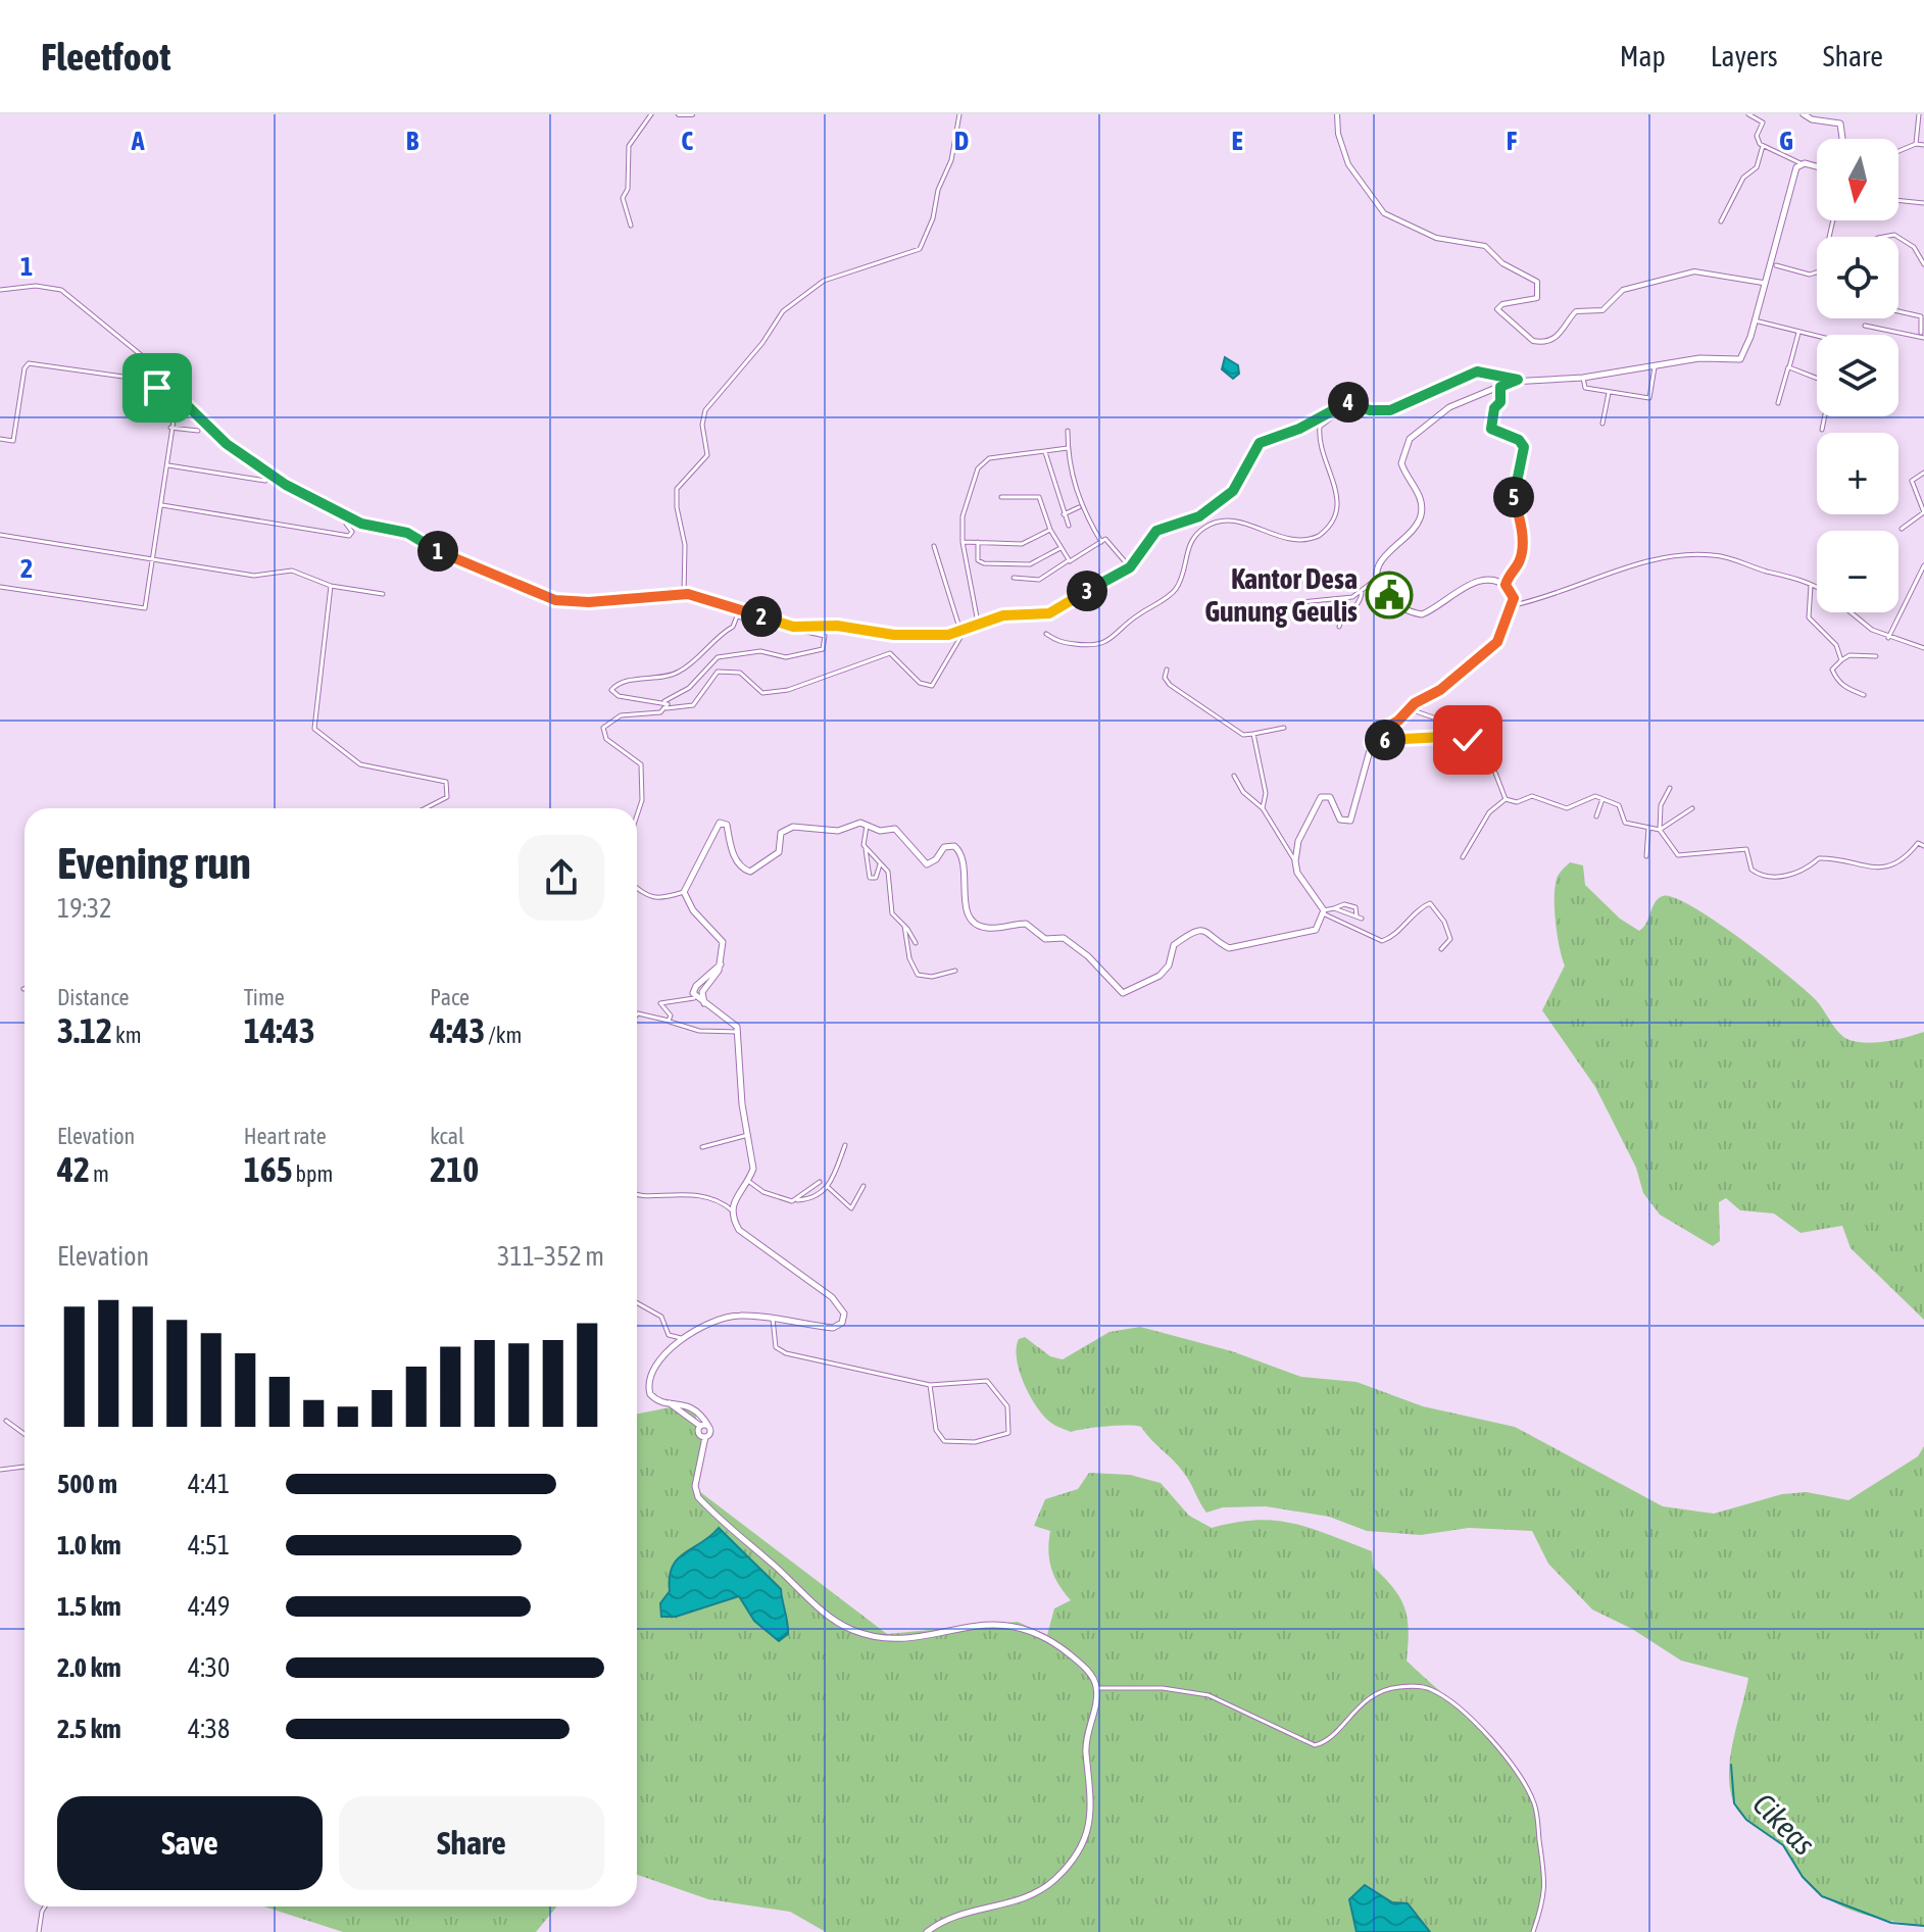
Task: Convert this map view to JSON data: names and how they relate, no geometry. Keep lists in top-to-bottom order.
{
  "water": ["Cikeas"],
  "places": {
    "public building": ["Kantor Desa Gunung Geulis"]
  },
  "north": "bottom",
  "page": {
    "header": "Fleetfoot",
    "nav": ["Map", "Layers", "Share"],
    "map_buttons": ["+", "−"],
    "pins": [
      "4",
      "5",
      "1",
      "3",
      "2",
      "6"
    ],
    "heading": ["Evening run", "19:32"],
    "stats": [
      ["Distance", "3.12 km"],
      ["Time", "14:43"],
      ["Pace", "4:43 /km"],
      ["Elevation", "42 m"],
      ["Heart rate", "165 bpm"],
      ["kcal", "210"]
    ],
    "chart": ["Elevation", "311–352 m"],
    "list": [
      {
        "name": "500 m",
        "note": "4:41"
      },
      {
        "name": "1.0 km",
        "note": "4:51"
      },
      {
        "name": "1.5 km",
        "note": "4:49"
      },
      {
        "name": "2.0 km",
        "note": "4:30"
      },
      {
        "name": "2.5 km",
        "note": "4:38"
      }
    ],
    "buttons": ["Save", "Share"]
  },
  "grid": {
    "columns": [
      "A",
      "B",
      "C",
      "D",
      "E",
      "F",
      "G"
    ],
    "rows": ["1", "2"]
  }
}
